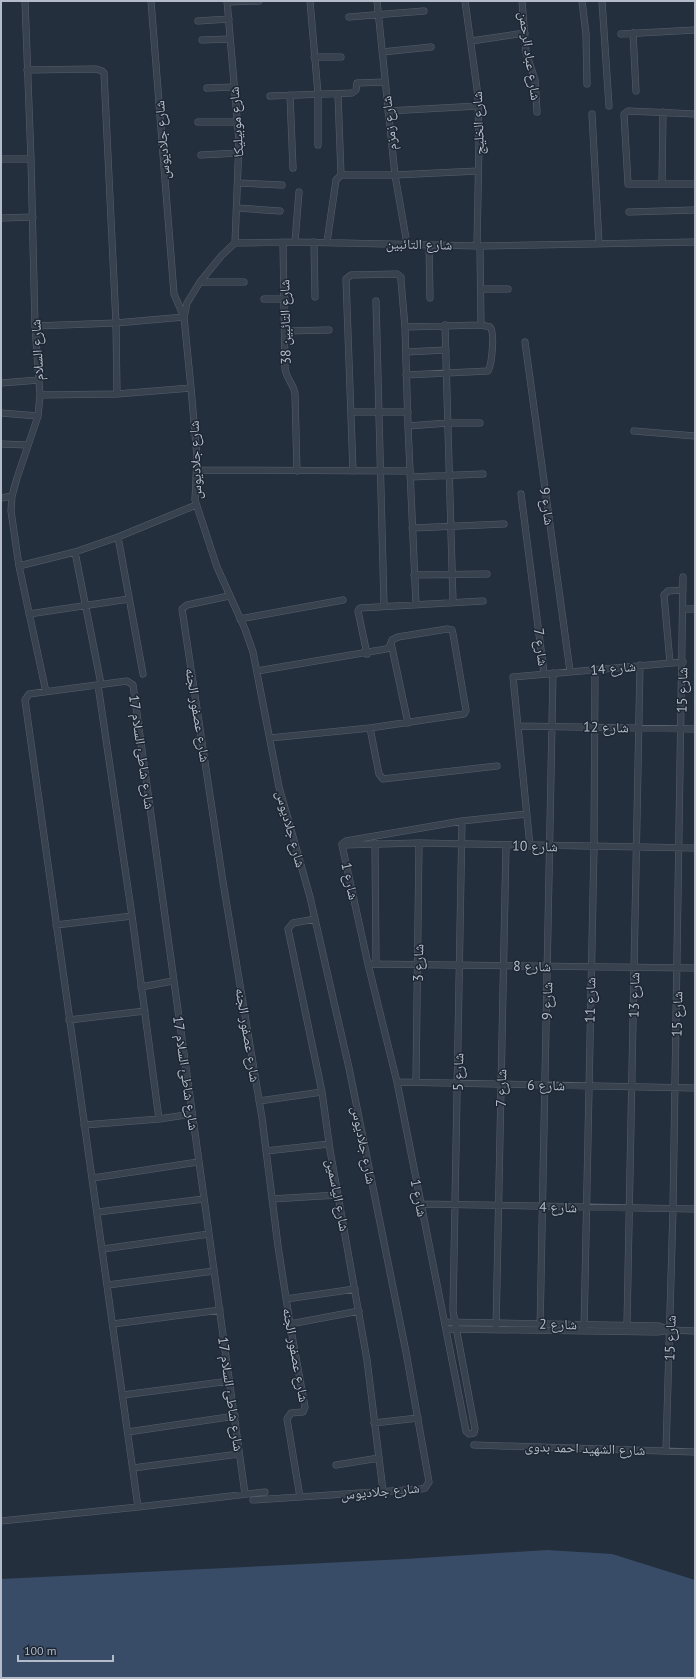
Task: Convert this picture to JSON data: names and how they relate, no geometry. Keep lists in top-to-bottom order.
{
  "streets": {
    "street": [
      "شارع عباد الرحمن",
      "شارع موبيليكا",
      "شارع زمزم",
      "شارع الخليج",
      "شارع جلاديوس",
      "شارع التائبين",
      "شارع التائبين 38",
      "شارع السلام",
      "شارع 9",
      "شارع 7",
      "شارع 14",
      "شارع 15",
      "شارع عصفور الجنه",
      "شارع 12",
      "شارع شاطئ السلام 17",
      "شارع 10",
      "شارع 1",
      "شارع 3",
      "شارع 8",
      "شارع 13",
      "شارع 11",
      "شارع 5",
      "شارع 6",
      "شارع الياسمين",
      "شارع 4",
      "شارع 2",
      "شارع الشهيد احمد بدوى"
    ]
  },
  "crossings": [
    ["شارع موبيليكا", "شارع التائبين"],
    ["شارع زمزم", "شارع التائبين"],
    ["شارع الخليج", "شارع التائبين"],
    ["شارع جلاديوس", "شارع عصفور الجنه"],
    ["شارع جلاديوس", "شارع الياسمين"],
    ["شارع التائبين", "شارع التائبين 38"],
    ["شارع السلام", "شارع شاطئ السلام 17"],
    ["شارع 9", "شارع 14"],
    ["شارع 9", "شارع 12"],
    ["شارع 9", "شارع 10"],
    ["شارع 9", "شارع 8"],
    ["شارع 9", "شارع 6"],
    ["شارع 9", "شارع 4"],
    ["شارع 9", "شارع 2"],
    ["شارع 7", "شارع 14"],
    ["شارع 7", "شارع 12"],
    ["شارع 7", "شارع 10"],
    ["شارع 7", "شارع 8"],
    ["شارع 7", "شارع 6"],
    ["شارع 7", "شارع 4"],
    ["شارع 7", "شارع 2"],
    ["شارع 14", "شارع 15"],
    ["شارع 14", "شارع 13"],
    ["شارع 14", "شارع 11"],
    ["شارع 15", "شارع 12"],
    ["شارع 15", "شارع 10"],
    ["شارع 15", "شارع 8"],
    ["شارع 15", "شارع 6"],
    ["شارع 15", "شارع 4"],
    ["شارع 15", "شارع 2"],
    ["شارع 15", "شارع الشهيد احمد بدوى"],
    ["شارع 12", "شارع 13"],
    ["شارع 12", "شارع 11"],
    ["شارع 10", "شارع 1"],
    ["شارع 10", "شارع 3"],
    ["شارع 10", "شارع 13"],
    ["شارع 10", "شارع 11"],
    ["شارع 10", "شارع 5"],
    ["شارع 1", "شارع 8"],
    ["شارع 1", "شارع 5"],
    ["شارع 1", "شارع 6"],
    ["شارع 1", "شارع 4"],
    ["شارع 1", "شارع 2"],
    ["شارع 3", "شارع 8"],
    ["شارع 3", "شارع 6"],
    ["شارع 8", "شارع 13"],
    ["شارع 8", "شارع 11"],
    ["شارع 8", "شارع 5"],
    ["شارع 13", "شارع 6"],
    ["شارع 13", "شارع 4"],
    ["شارع 13", "شارع 2"],
    ["شارع 11", "شارع 6"],
    ["شارع 11", "شارع 4"],
    ["شارع 11", "شارع 2"],
    ["شارع 5", "شارع 6"],
    ["شارع 5", "شارع 4"],
    ["شارع 5", "شارع 2"]
  ],
  "scale_bar": "100 m"
}
